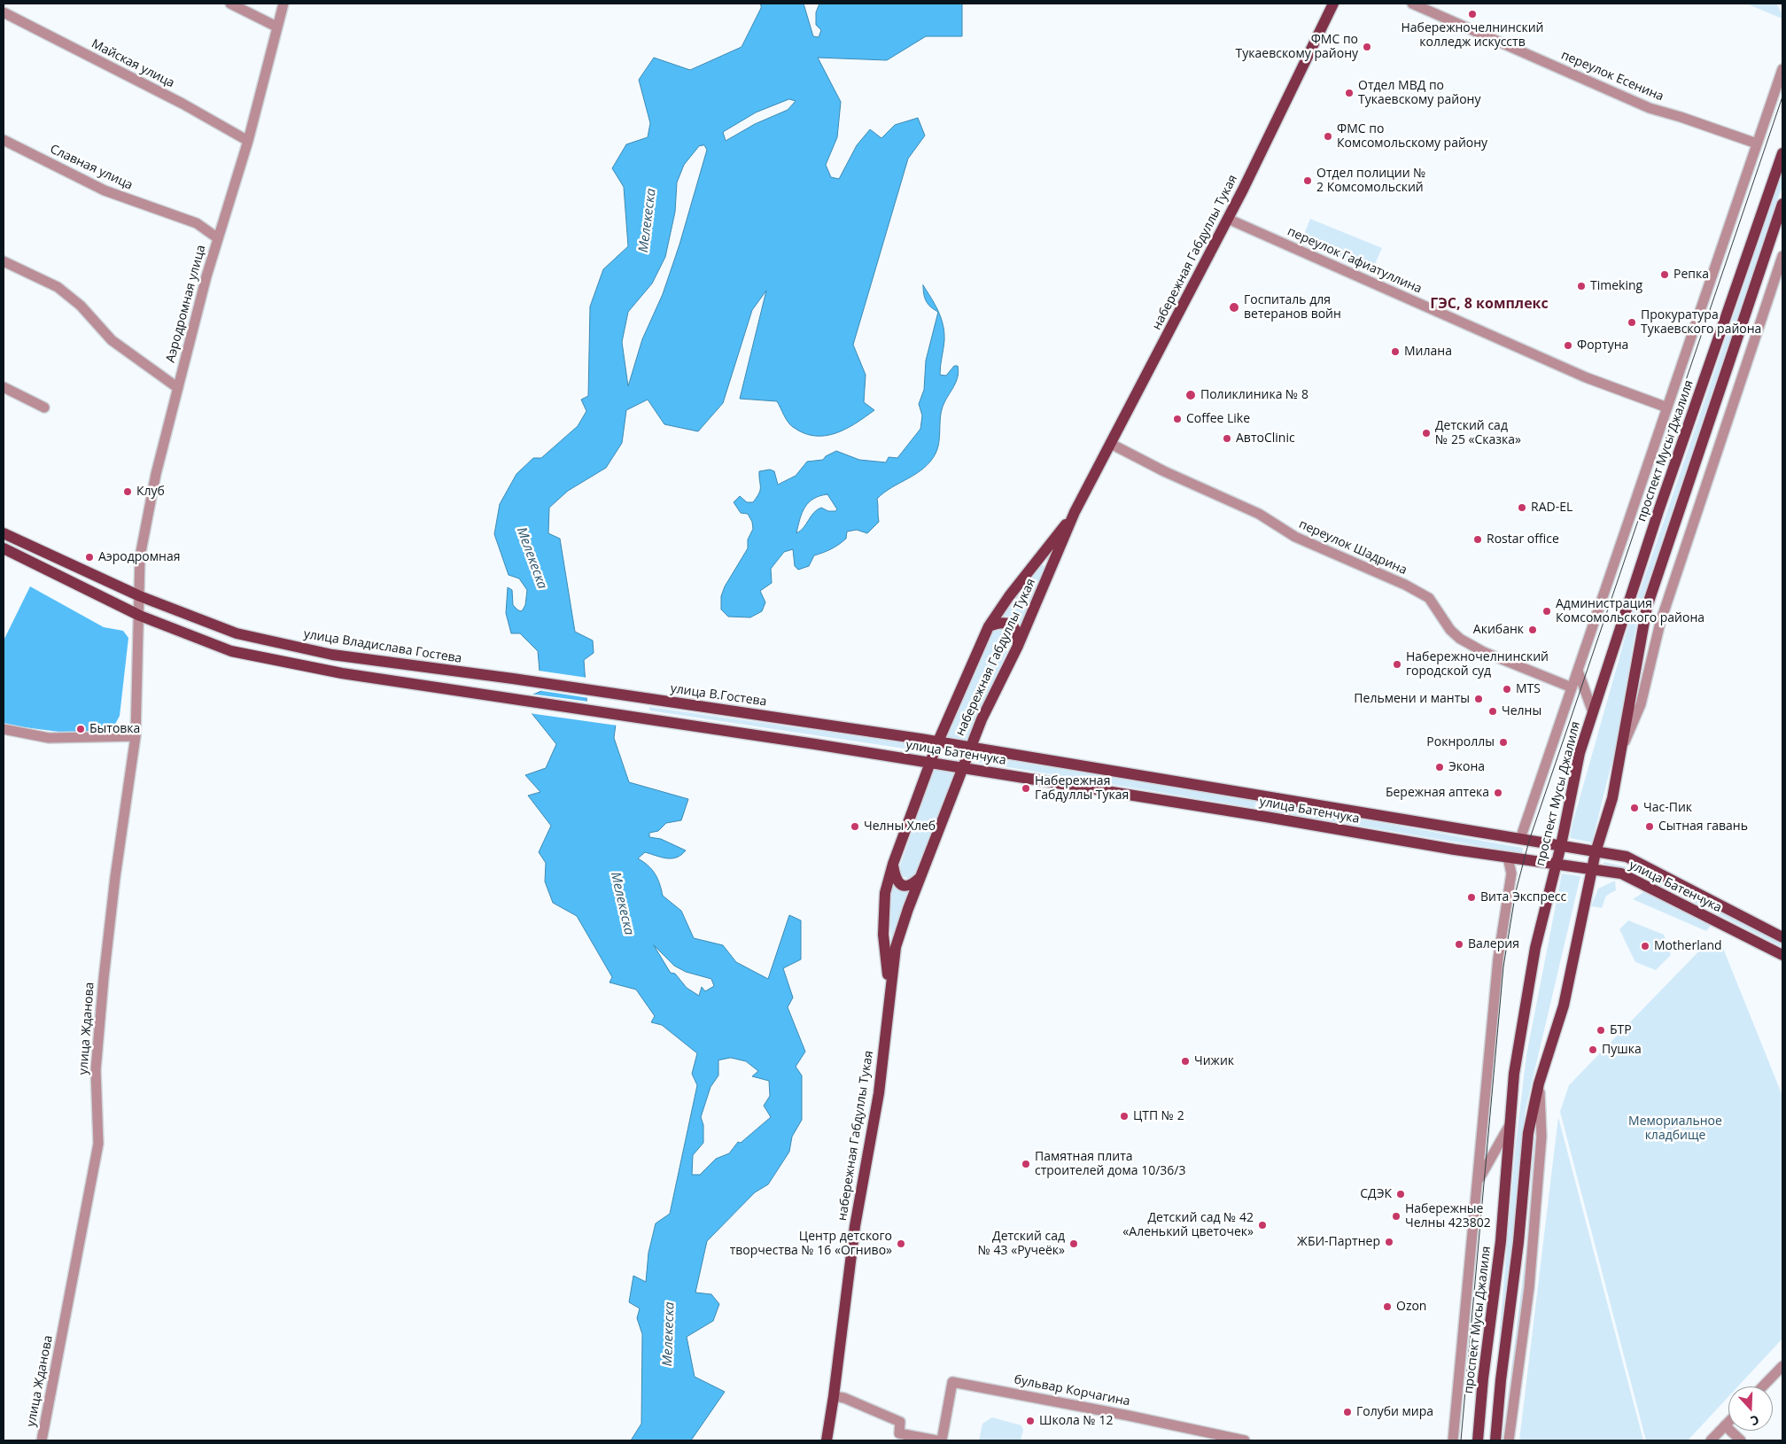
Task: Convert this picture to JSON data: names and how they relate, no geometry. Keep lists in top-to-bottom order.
{
  "streets": {
    "main road": [
      "набережная Габдуллы Тукая",
      "проспект Мусы Джалиля",
      "улица Владислава Гостева",
      "улица В.Гостева",
      "улица Батенчука"
    ],
    "street": [
      "Майская улица",
      "переулок Есенина",
      "Славная улица",
      "переулок Гафиатуллина",
      "Аэродромная улица",
      "переулок Шадрина",
      "улица Жданова",
      "бульвар Корчагина"
    ]
  },
  "crossings": [
    ["Майская улица", "Аэродромная улица"],
    ["Славная улица", "Аэродромная улица"],
    ["набережная Габдуллы Тукая", "переулок Гафиатуллина"],
    ["набережная Габдуллы Тукая", "переулок Шадрина"],
    ["набережная Габдуллы Тукая", "улица Батенчука"],
    ["Аэродромная улица", "улица Владислава Гостева"],
    ["Аэродромная улица", "улица Батенчука"],
    ["Аэродромная улица", "улица Жданова"],
    ["проспект Мусы Джалиля", "улица Батенчука"],
    ["улица Владислава Гостева", "улица В.Гостева"],
    ["улица В.Гостева", "улица Батенчука"],
    ["улица Батенчука", "улица Жданова"]
  ],
  "districts": ["ГЭС, 8 комплекс"],
  "water": ["Мелекеска"],
  "parks": ["Мемориальное кладбище"],
  "places": [
    "Набережночелнинский колледж искусств",
    "ФМС по Тукаевскому району",
    "Отдел МВД по Тукаевскому району",
    "ФМС по Комсомольскому району",
    "Отдел полиции № 2 Комсомольский",
    "Репка",
    "Timeking",
    "Госпиталь для ветеранов войн",
    "Прокуратура Тукаевского района",
    "Фортуна",
    "Милана",
    "Поликлиника № 8",
    "Coffee Like",
    "Детский сад № 25 «Сказка»",
    "АвтоClinic",
    "Клуб",
    "RAD-EL",
    "Rostar office",
    "Аэродромная",
    "Администрация Комсомольского района",
    "Акибанк",
    "Набережночелнинский городской суд",
    "MTS",
    "Пельмени и манты",
    "Челны",
    "Бытовка",
    "Рокнроллы",
    "Экона",
    "Набережная Габдуллы Тукая",
    "Бережная аптека",
    "Час-Пик",
    "Челны Хлеб",
    "Сытная гавань",
    "Вита Экспресс",
    "Валерия",
    "Motherland",
    "БТР",
    "Пушка",
    "Чижик",
    "ЦТП № 2",
    "Памятная плита строителей дома 10/36/3",
    "СДЭК",
    "Набережные Челны 423802",
    "Детский сад № 42 «Аленький цветочек»",
    "ЖБИ-Партнер",
    "Центр детского творчества № 16 «Огниво»",
    "Детский сад № 43 «Ручеёк»",
    "Ozon",
    "Голуби мира",
    "Школа № 12"
  ],
  "north": "bottom"
}
